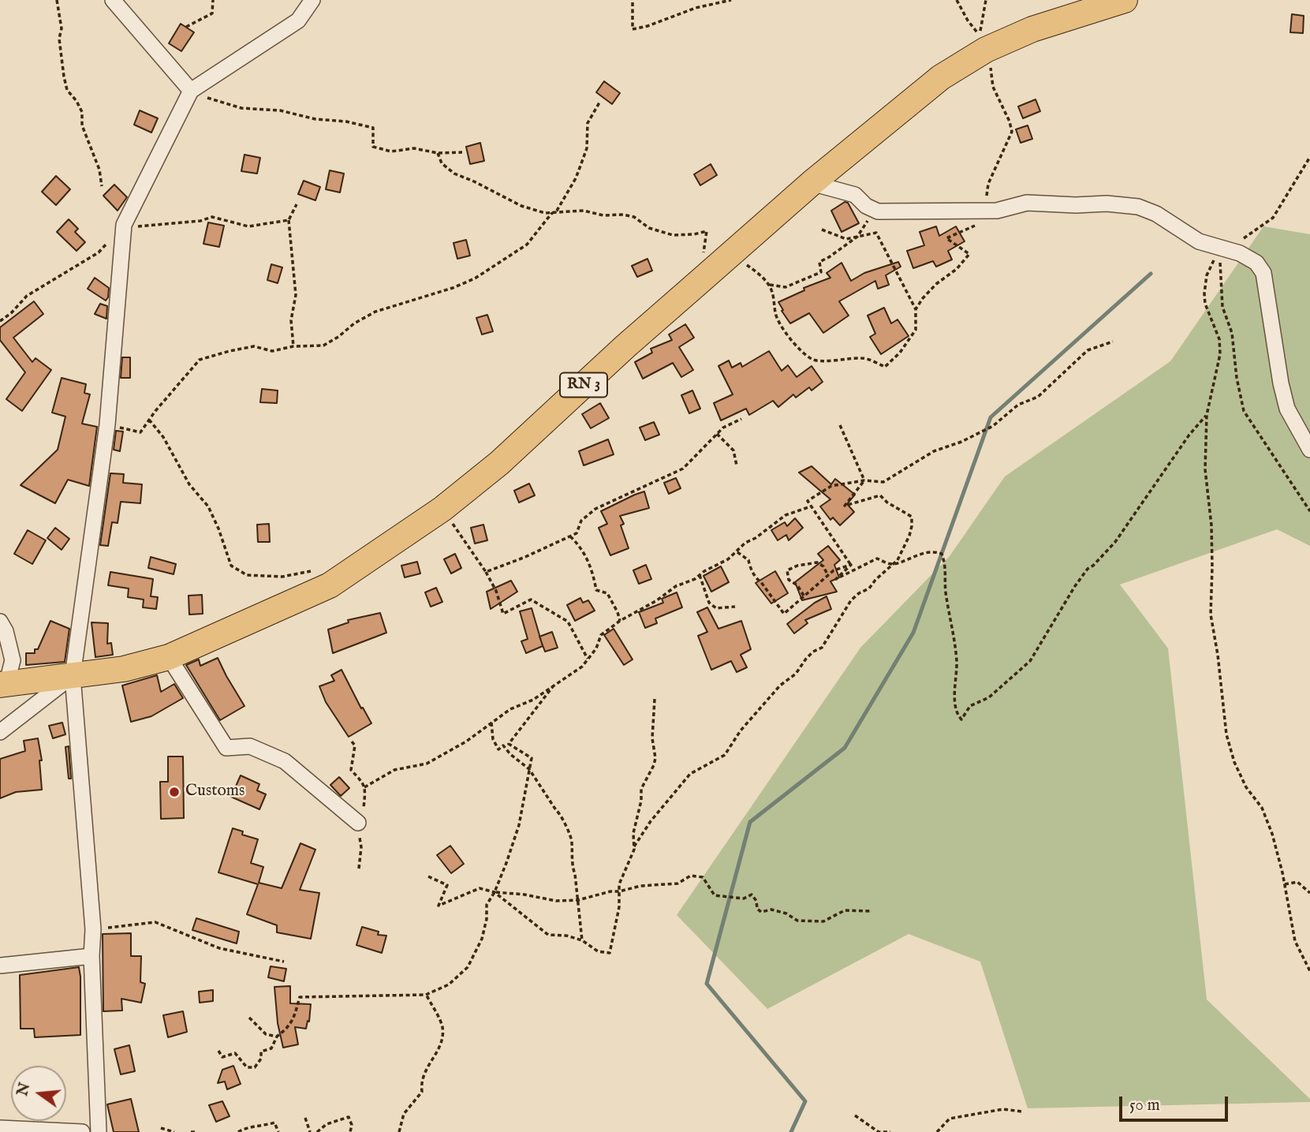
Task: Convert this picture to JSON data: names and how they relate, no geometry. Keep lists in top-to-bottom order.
{
  "streets": {
    "highway": ["RN 3"]
  },
  "places": ["Customs"],
  "scale_bar": "50 m",
  "north": "left"
}
